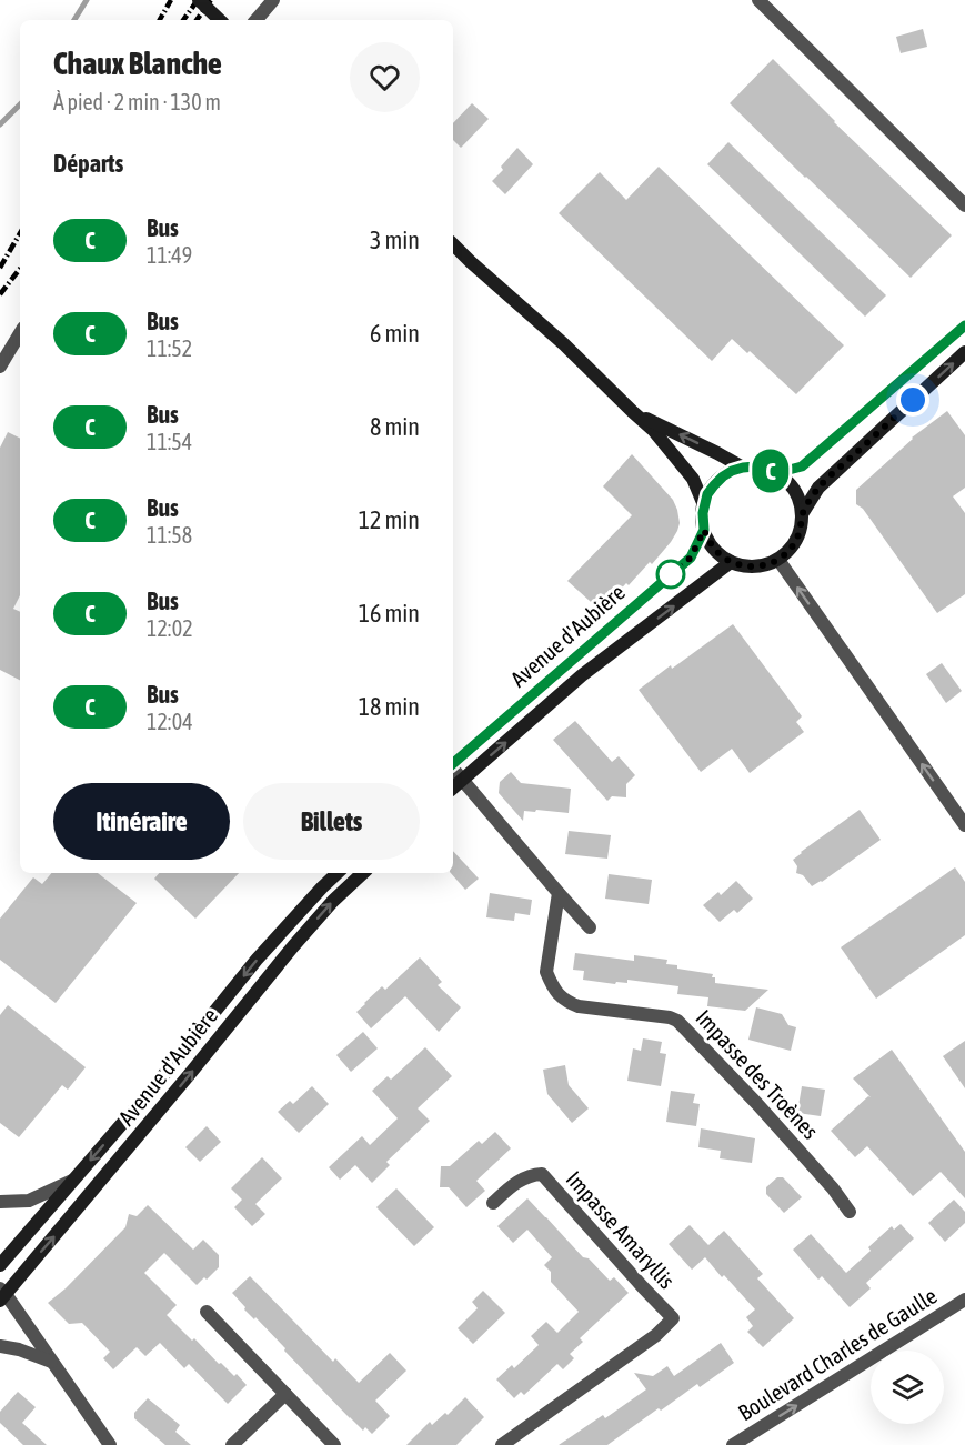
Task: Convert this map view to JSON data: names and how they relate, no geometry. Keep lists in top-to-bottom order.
{
  "streets": {
    "main road": ["Avenue d'Aubière"],
    "street": ["Impasse des Troènes", "Impasse Amaryllis", "Boulevard Charles de Gaulle"]
  },
  "one_way": ["Boulevard Charles de Gaulle"],
  "lines": ["bus line C"],
  "page": {
    "on_map": "C",
    "heading": [
      ["Chaux Blanche", "À pied · 2 min · 130 m"],
      "Départs"
    ],
    "list": [
      {
        "mark": "C",
        "name": "Bus",
        "note": "11:49",
        "value": "3 min"
      },
      {
        "mark": "C",
        "name": "Bus",
        "note": "11:52",
        "value": "6 min"
      },
      {
        "mark": "C",
        "name": "Bus",
        "note": "11:54",
        "value": "8 min"
      },
      {
        "mark": "C",
        "name": "Bus",
        "note": "11:58",
        "value": "12 min"
      },
      {
        "mark": "C",
        "name": "Bus",
        "note": "12:02",
        "value": "16 min"
      },
      {
        "mark": "C",
        "name": "Bus",
        "note": "12:04",
        "value": "18 min"
      }
    ],
    "buttons": ["Itinéraire", "Billets"]
  }
}
